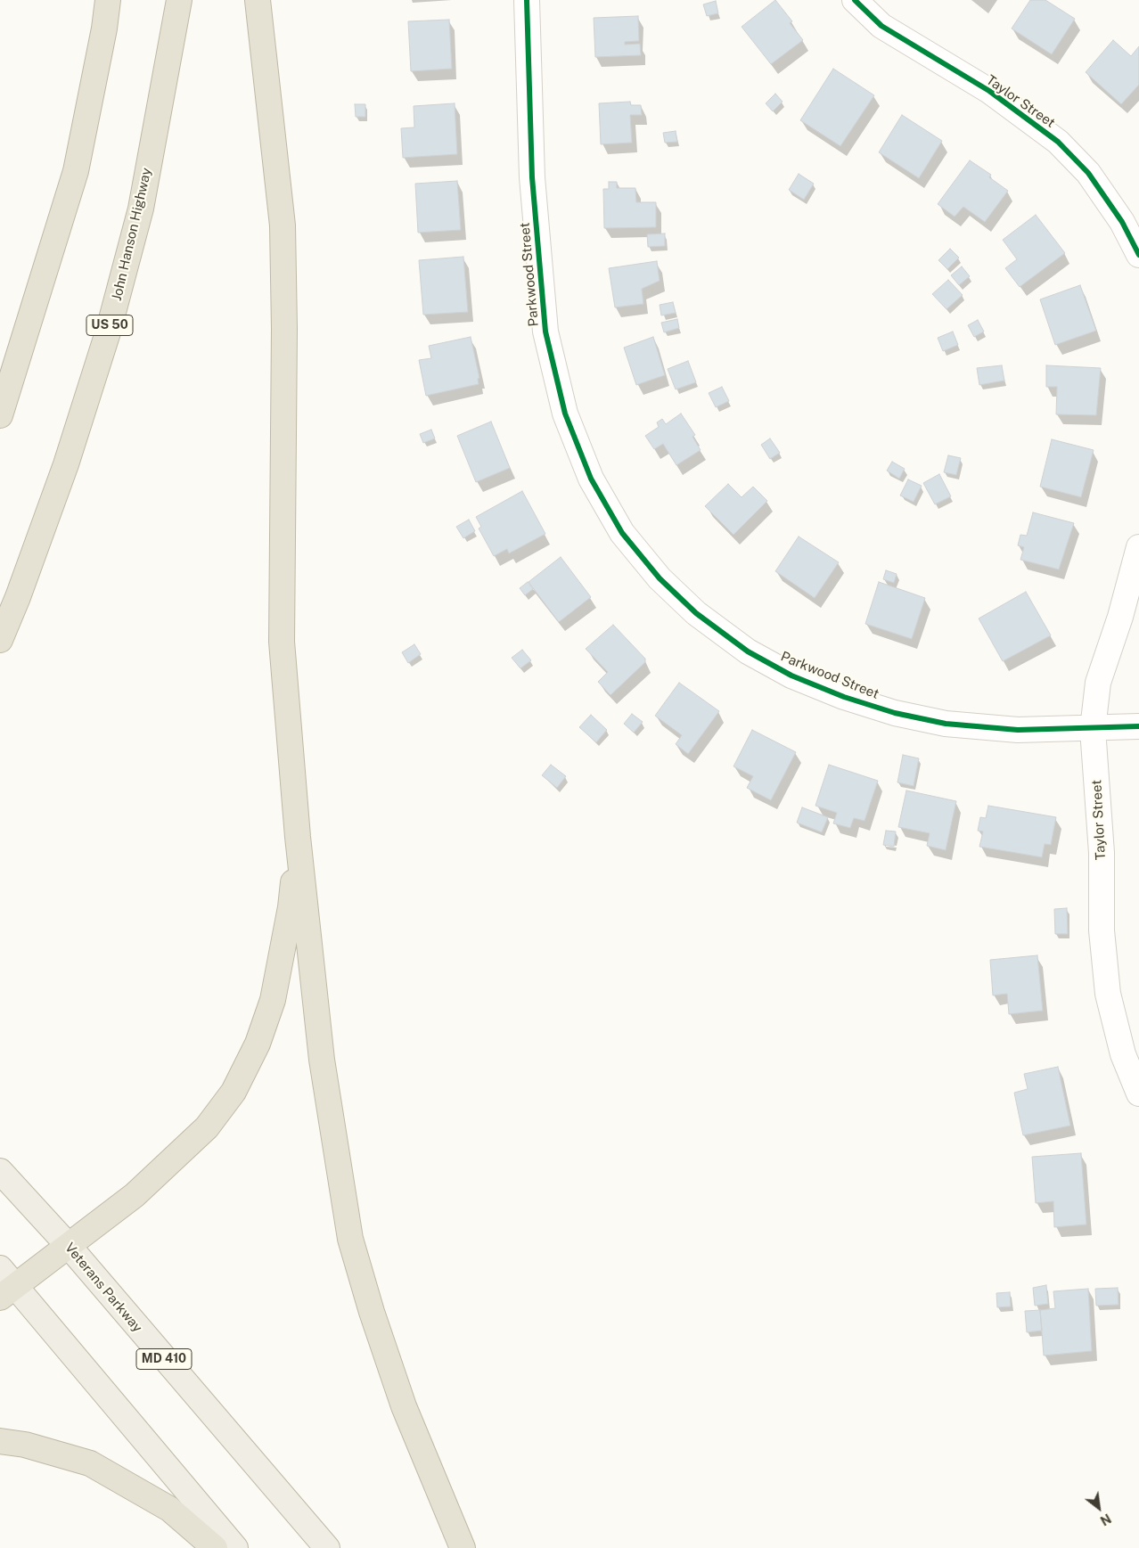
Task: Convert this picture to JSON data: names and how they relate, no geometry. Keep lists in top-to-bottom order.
{
  "streets": {
    "highway": ["John Hanson Highway", "US 50"],
    "main road": ["Veterans Parkway", "MD 410"],
    "street": ["Taylor Street", "Parkwood Street"]
  },
  "crossings": [
    ["Taylor Street", "Parkwood Street"]
  ],
  "north": "bottom right"
}
